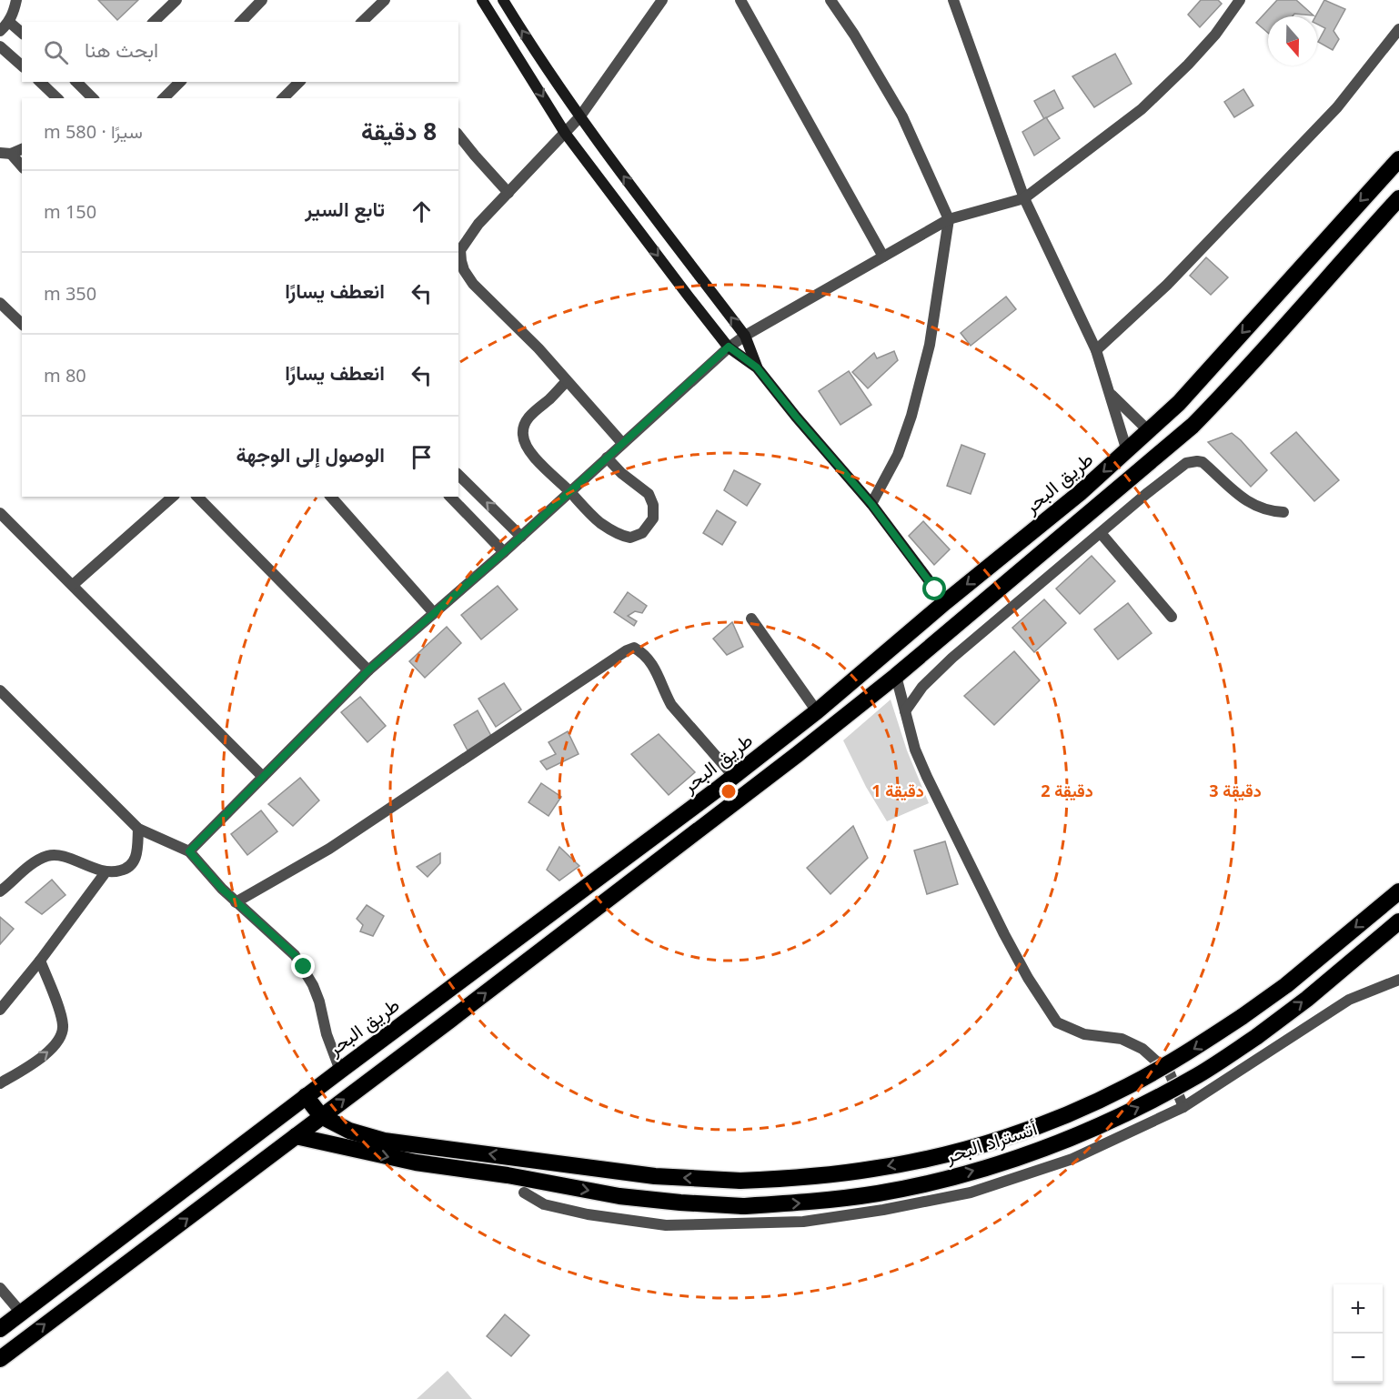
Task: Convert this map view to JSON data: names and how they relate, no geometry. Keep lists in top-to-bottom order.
{
  "streets": {
    "highway": ["طريق البحر", "أتستراد البحر"]
  },
  "north": "bottom",
  "page": {
    "search": "ابحث هنا",
    "heading": ["8 دقيقة", "سيرًا · 580 m"],
    "list": [
      ["تابع السير", "150 m"],
      ["انعطف يسارًا", "350 m"],
      ["انعطف يسارًا", "80 m"],
      "الوصول إلى الوجهة"
    ],
    "map_buttons": ["+", "−"]
  },
  "rings": ["1 دقيقة", "2 دقيقة", "3 دقيقة"]
}
